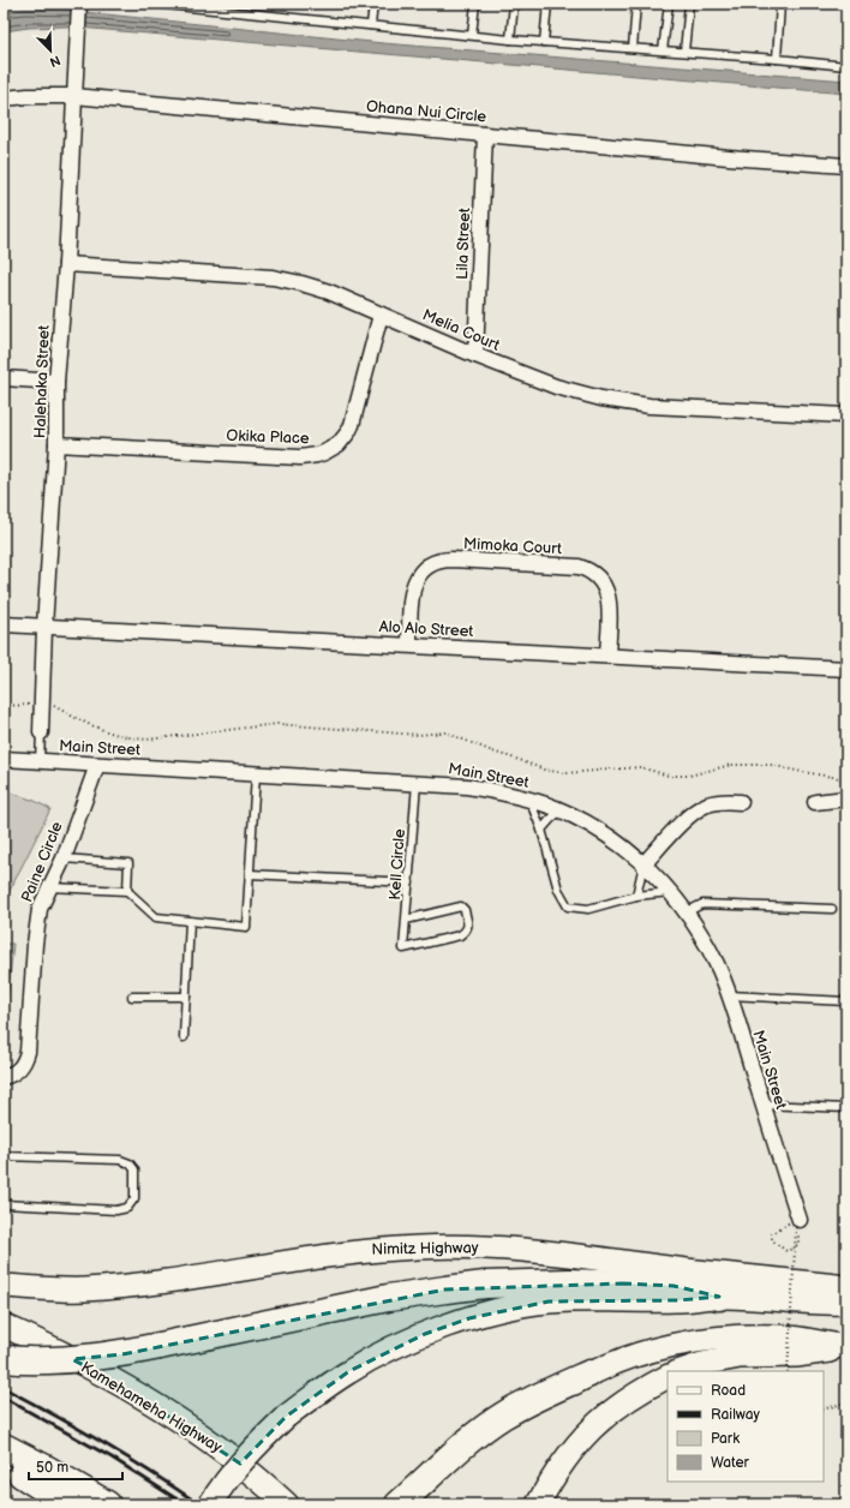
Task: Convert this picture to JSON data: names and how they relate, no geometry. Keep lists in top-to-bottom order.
{
  "streets": {
    "main road": ["Nimitz Highway", "Kamehameha Highway"],
    "street": [
      "Ohana Nui Circle",
      "Lila Street",
      "Melia Court",
      "Halehaka Street",
      "Okika Place",
      "Mimoka Court",
      "Alo Alo Street",
      "Main Street",
      "Paine Circle"
    ],
    "lane": ["Kell Circle"]
  },
  "crossings": [
    ["Ohana Nui Circle", "Lila Street"],
    ["Ohana Nui Circle", "Halehaka Street"],
    ["Lila Street", "Melia Court"],
    ["Melia Court", "Halehaka Street"],
    ["Melia Court", "Okika Place"],
    ["Halehaka Street", "Okika Place"],
    ["Halehaka Street", "Alo Alo Street"],
    ["Halehaka Street", "Main Street"],
    ["Mimoka Court", "Alo Alo Street"],
    ["Main Street", "Paine Circle"],
    ["Main Street", "Kell Circle"]
  ],
  "legend": [
    "Road",
    "Railway",
    "Park",
    "Water"
  ],
  "scale_bar": "50 m",
  "north": "bottom right"
}
